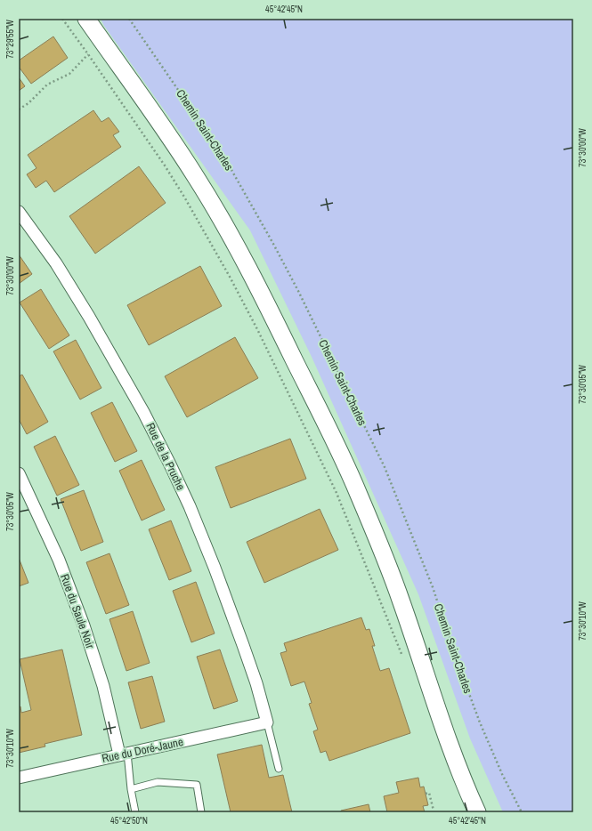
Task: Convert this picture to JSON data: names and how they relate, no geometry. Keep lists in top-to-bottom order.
{
  "streets": {
    "street": ["Rue de la Pruche", "Rue du Saule Noir", "Rue du Doré-Jaune"],
    "path": ["Chemin Saint-Charles"]
  },
  "crossings": [
    ["Rue de la Pruche", "Rue du Doré-Jaune"],
    ["Rue du Saule Noir", "Rue du Doré-Jaune"]
  ],
  "coordinates": [
    "45°42'45\"N",
    "73°29'55\"W",
    "73°30'00\"W",
    "73°30'05\"W",
    "73°30'10\"W",
    "45°42'50\"N"
  ]
}
